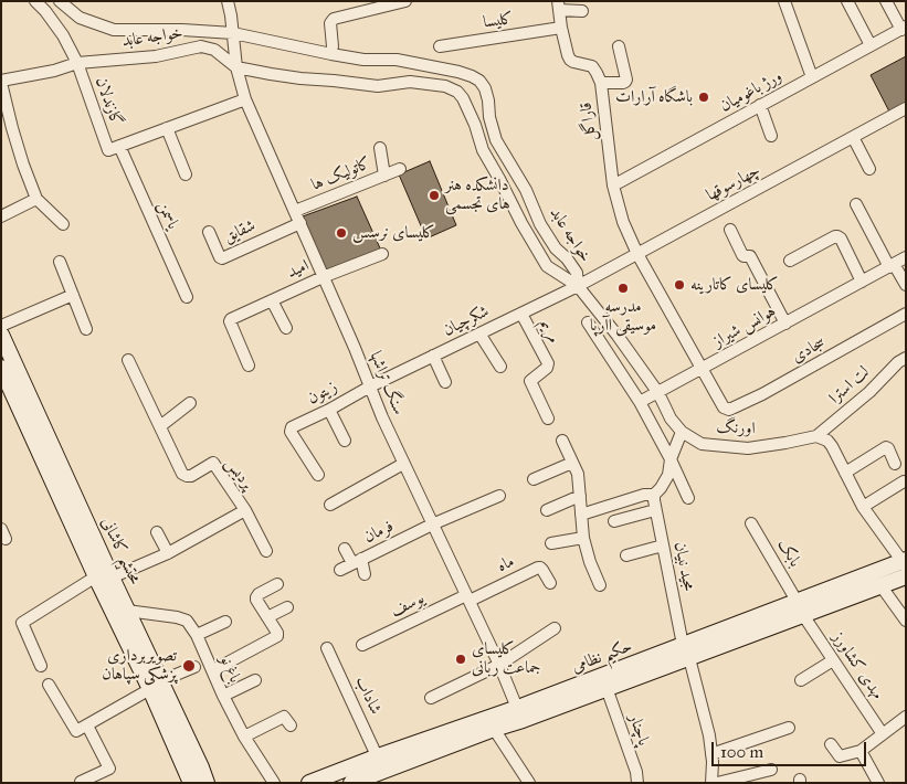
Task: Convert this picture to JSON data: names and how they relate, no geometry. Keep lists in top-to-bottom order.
{
  "streets": {
    "main road": ["محتشم کاشانی", "حکیم نظامی"],
    "street": [
      "کلیسا",
      "خواجه عابد",
      "ورژ باغومیان",
      "گازندلان",
      "قاراگل",
      "کاتولیک ها",
      "چهارسوقها",
      "یاسمن",
      "شقایق",
      "امید",
      "شکرچیان",
      "هوانس شیراز",
      "مریم",
      "سجادی",
      "سنگ تراشها",
      "لت استرا",
      "زیتون",
      "اورنگ",
      "پردیس",
      "فرمان",
      "بابک",
      "ماه",
      "مجید نبیان",
      "یوسف",
      "مهدی کشاورز",
      "باغ نو",
      "شاداب",
      "پاچنار"
    ]
  },
  "crossings": [
    ["کلیسا", "قاراگل"],
    ["خواجه عابد", "گازندلان"],
    ["خواجه عابد", "چهارسوقها"],
    ["خواجه عابد", "شکرچیان"],
    ["خواجه عابد", "سنگ تراشها"],
    ["خواجه عابد", "اورنگ"],
    ["ورژ باغومیان", "قاراگل"],
    ["گازندلان", "یاسمن"],
    ["گازندلان", "سنگ تراشها"],
    ["قاراگل", "چهارسوقها"],
    ["قاراگل", "هوانس شیراز"],
    ["قاراگل", "سجادی"],
    ["کاتولیک ها", "سنگ تراشها"],
    ["چهارسوقها", "شکرچیان"],
    ["چهارسوقها", "اورنگ"],
    ["شقایق", "سنگ تراشها"],
    ["امید", "سنگ تراشها"],
    ["شکرچیان", "مریم"],
    ["شکرچیان", "سنگ تراشها"],
    ["شکرچیان", "زیتون"],
    ["شکرچیان", "اورنگ"],
    ["هوانس شیراز", "اورنگ"],
    ["سنگ تراشها", "زیتون"],
    ["سنگ تراشها", "فرمان"],
    ["سنگ تراشها", "ماه"],
    ["سنگ تراشها", "یوسف"],
    ["سنگ تراشها", "حکیم نظامی"],
    ["لت استرا", "اورنگ"],
    ["پردیس", "محتشم کاشانی"],
    ["محتشم کاشانی", "باغ نو"],
    ["بابک", "حکیم نظامی"],
    ["بابک", "مهدی کشاورز"],
    ["ماه", "یوسف"],
    ["مجید نبیان", "حکیم نظامی"],
    ["حکیم نظامی", "مهدی کشاورز"],
    ["حکیم نظامی", "شاداب"],
    ["حکیم نظامی", "پاچنار"]
  ],
  "places": [
    "باشگاه آرارات",
    "دانشکده هنر های تجسمی",
    "کلیسای نرسس",
    "کلیسای کاتارینه",
    "مدرسه موسیقی اآرپا",
    "کلیسای جماعت ربانی",
    "تصویربرداری پزشکی سپاهان"
  ],
  "scale_bar": "100 m"
}
